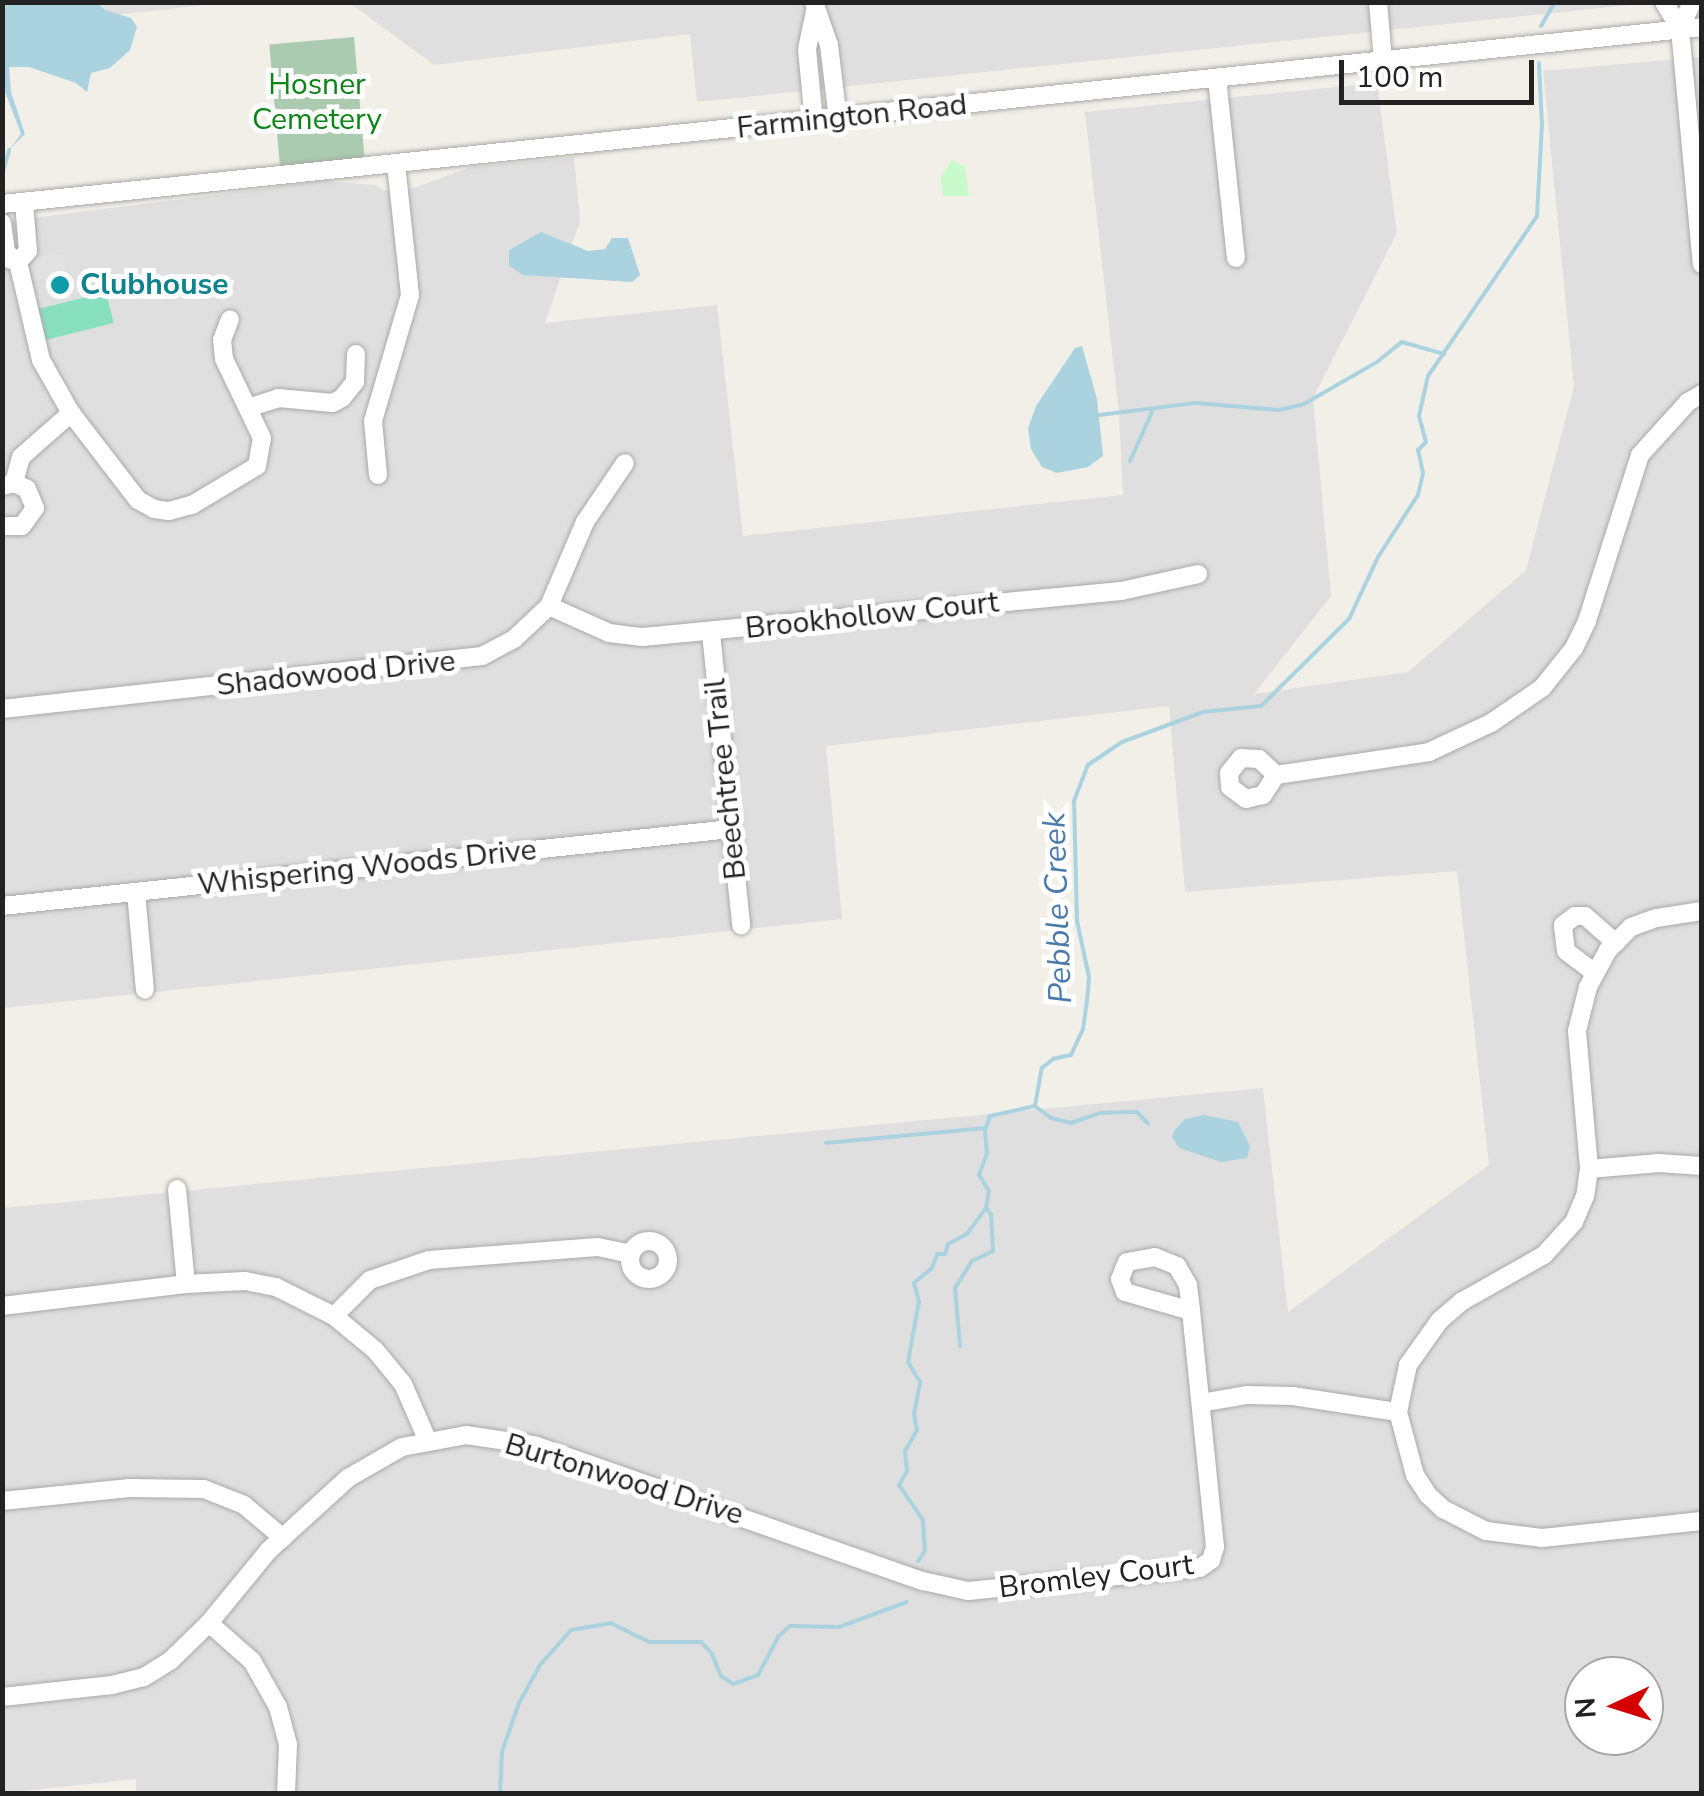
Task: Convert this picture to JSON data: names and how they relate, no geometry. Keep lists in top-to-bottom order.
{
  "streets": {
    "street": [
      "Farmington Road",
      "Brookhollow Court",
      "Shadowood Drive",
      "Beechtree Trail",
      "Whispering Woods Drive",
      "Burtonwood Drive",
      "Bromley Court"
    ]
  },
  "crossings": [
    ["Brookhollow Court", "Shadowood Drive"],
    ["Brookhollow Court", "Beechtree Trail"],
    ["Beechtree Trail", "Whispering Woods Drive"],
    ["Burtonwood Drive", "Bromley Court"]
  ],
  "water": ["Pebble Creek"],
  "parks": ["Hosner Cemetery"],
  "places": ["Clubhouse"],
  "scale_bar": "100 m",
  "north": "left"
}
